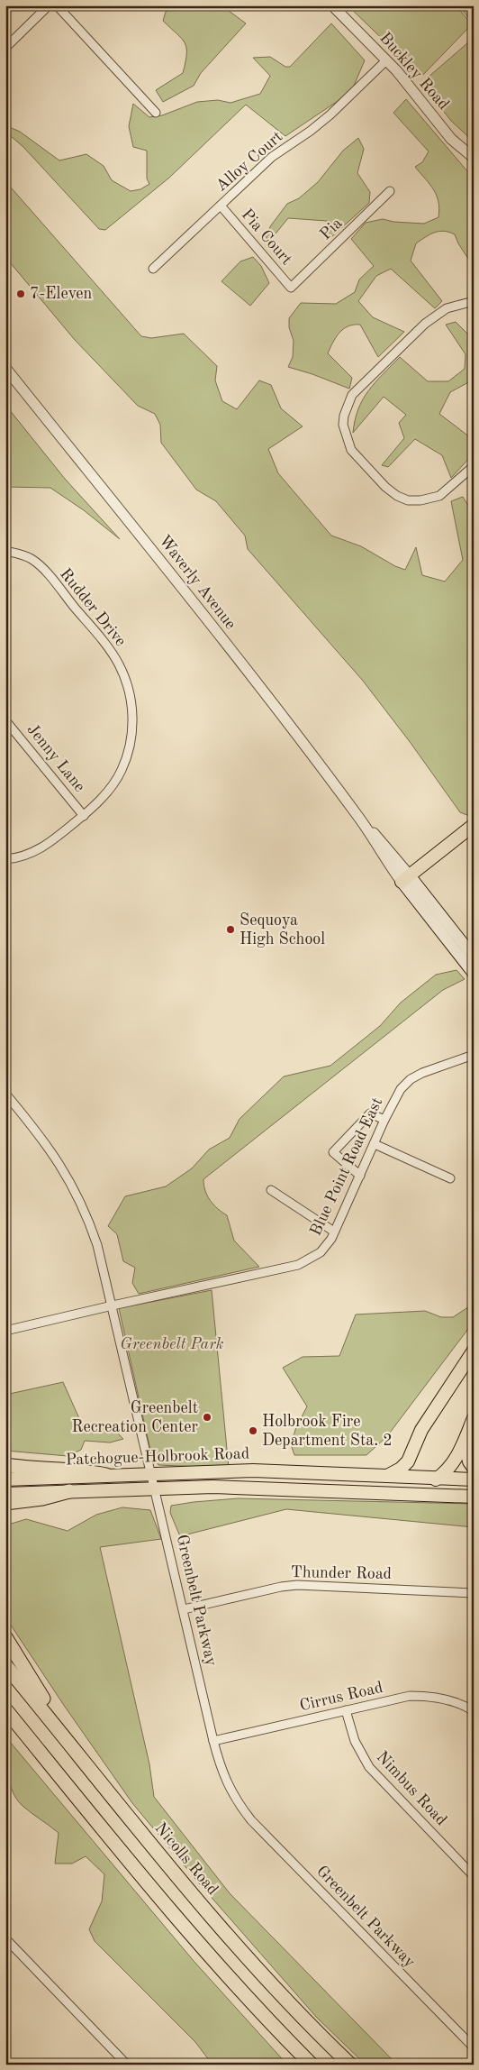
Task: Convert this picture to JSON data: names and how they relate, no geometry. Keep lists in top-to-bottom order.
{
  "streets": {
    "highway": ["Nicolls Road"],
    "main road": ["Waverly Avenue", "Patchogue-Holbrook Road"],
    "street": [
      "Buckley Road",
      "Alloy Court",
      "Pia",
      "Pia Court",
      "Rudder Drive",
      "Jenny Lane",
      "Blue Point Road East",
      "Thunder Road",
      "Greenbelt Parkway",
      "Cirrus Road",
      "Nimbus Road"
    ]
  },
  "crossings": [
    ["Buckley Road", "Alloy Court"],
    ["Alloy Court", "Pia Court"],
    ["Pia", "Pia Court"],
    ["Rudder Drive", "Jenny Lane"],
    ["Blue Point Road East", "Greenbelt Parkway"],
    ["Patchogue-Holbrook Road", "Greenbelt Parkway"],
    ["Thunder Road", "Greenbelt Parkway"],
    ["Greenbelt Parkway", "Cirrus Road"],
    ["Cirrus Road", "Nimbus Road"]
  ],
  "parks": ["Greenbelt Park"],
  "places": [
    "7-Eleven",
    "Sequoya High School",
    "Greenbelt Recreation Center",
    "Holbrook Fire Department Sta. 2"
  ]
}
